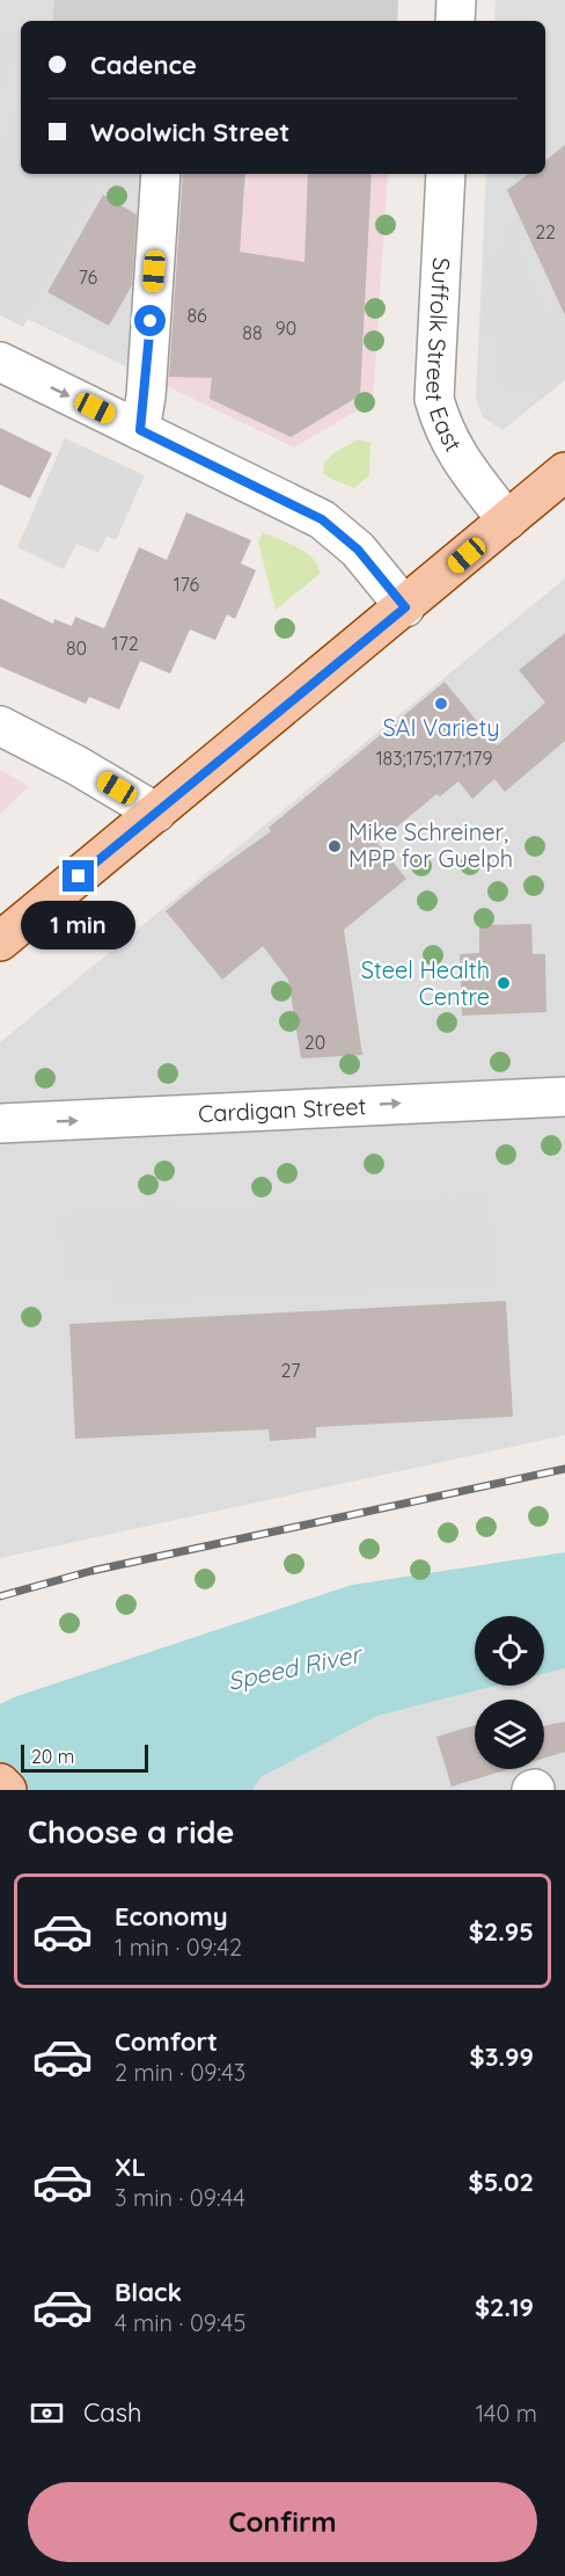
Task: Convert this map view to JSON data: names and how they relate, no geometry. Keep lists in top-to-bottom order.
{
  "streets": {
    "street": ["Suffolk Street East", "Cardigan Street"]
  },
  "one_way": ["Cardigan Street"],
  "water": ["Speed River"],
  "places": ["SAI Variety", "Mike Schreiner, MPP for Guelph", "Steel Health Centre"],
  "house_numbers": [
    "22",
    "76",
    "86",
    "90",
    "88",
    "176",
    "172",
    "80",
    "183;175;177;179",
    "20",
    "27"
  ],
  "scale_bar": "20 m",
  "page": {
    "banner": ["Cadence", "Woolwich Street"],
    "bubble": "1 min",
    "scale": "20 m",
    "heading": "Choose a ride",
    "list": [
      {
        "name": "Economy",
        "note": "1 min · 09:42",
        "value": "$2.95"
      },
      {
        "name": "Comfort",
        "note": "2 min · 09:43",
        "value": "$3.99"
      },
      {
        "name": "XL",
        "note": "3 min · 09:44",
        "value": "$5.02"
      },
      {
        "name": "Black",
        "note": "4 min · 09:45",
        "value": "$2.19"
      }
    ],
    "pay": ["Cash", "140 m"],
    "buttons": "Confirm"
  }
}
